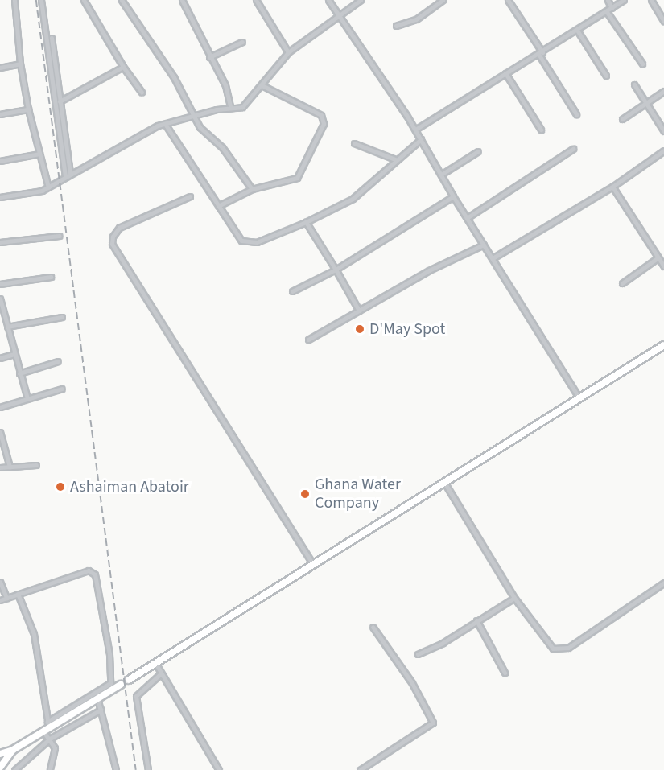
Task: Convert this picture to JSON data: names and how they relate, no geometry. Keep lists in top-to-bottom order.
{
  "places": ["D'May Spot", "Ashaiman Abatoir", "Ghana Water Company"]
}
